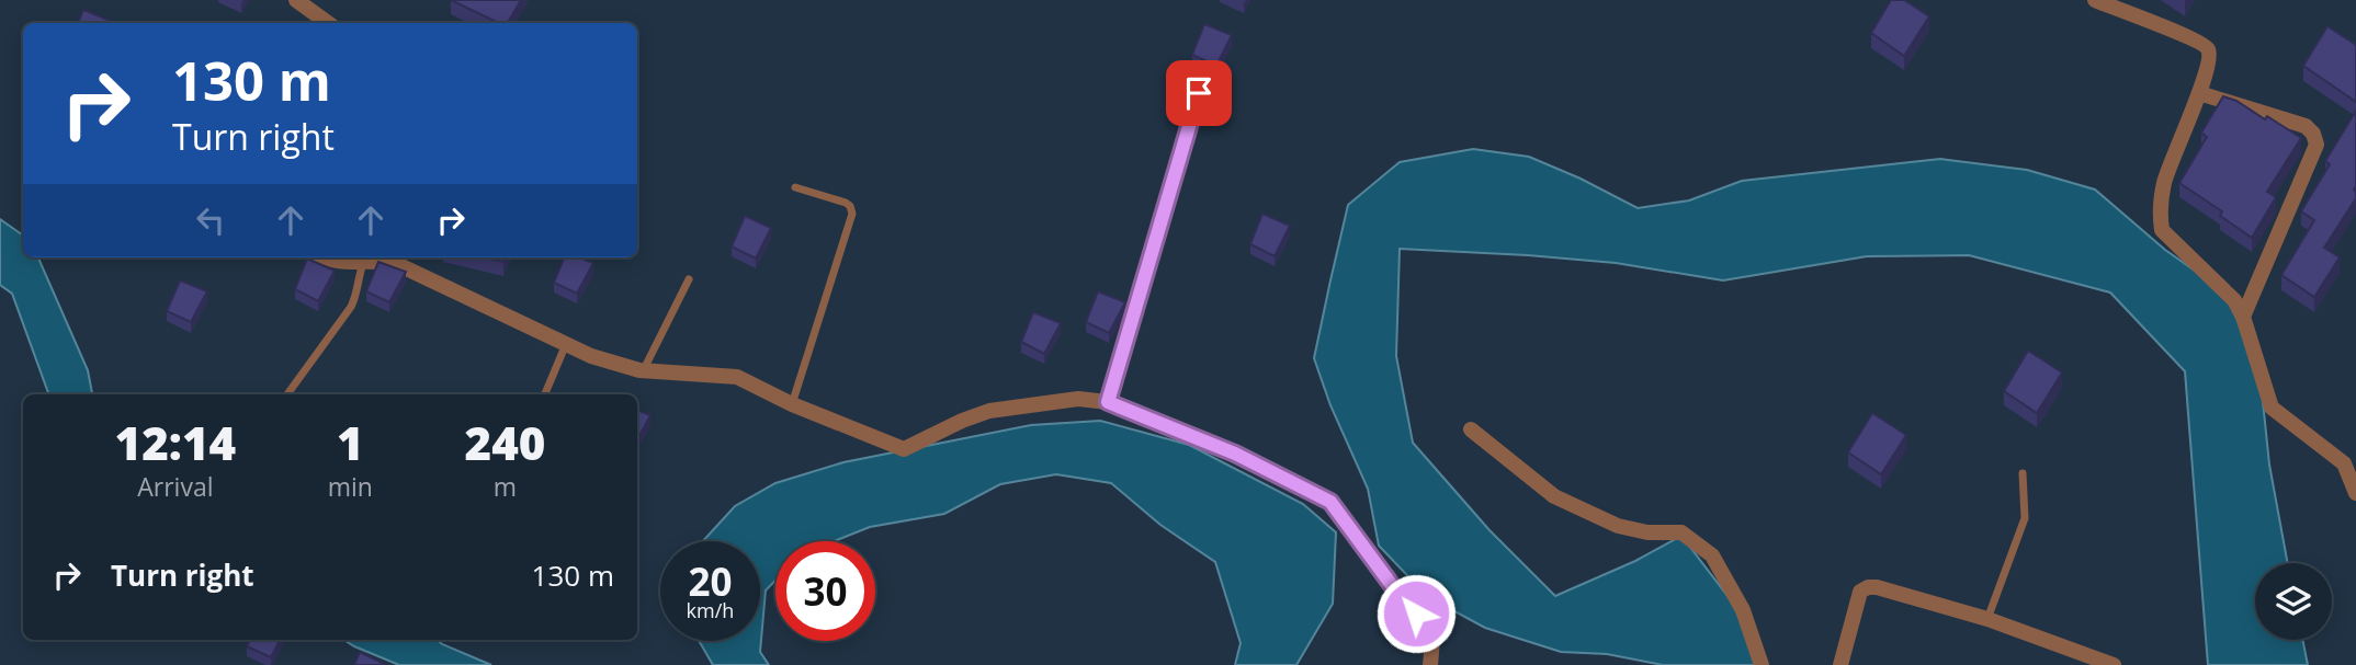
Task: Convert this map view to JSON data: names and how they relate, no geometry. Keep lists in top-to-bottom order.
{
  "page": {
    "turn": ["130 m", "Turn right"],
    "eta": [
      "12:14",
      "Arrival",
      "1",
      "min",
      "240",
      "m"
    ],
    "list": [
      {
        "name": "Turn right",
        "value": "130 m"
      }
    ],
    "speed": "20 km/h",
    "limit": "30"
  }
}
